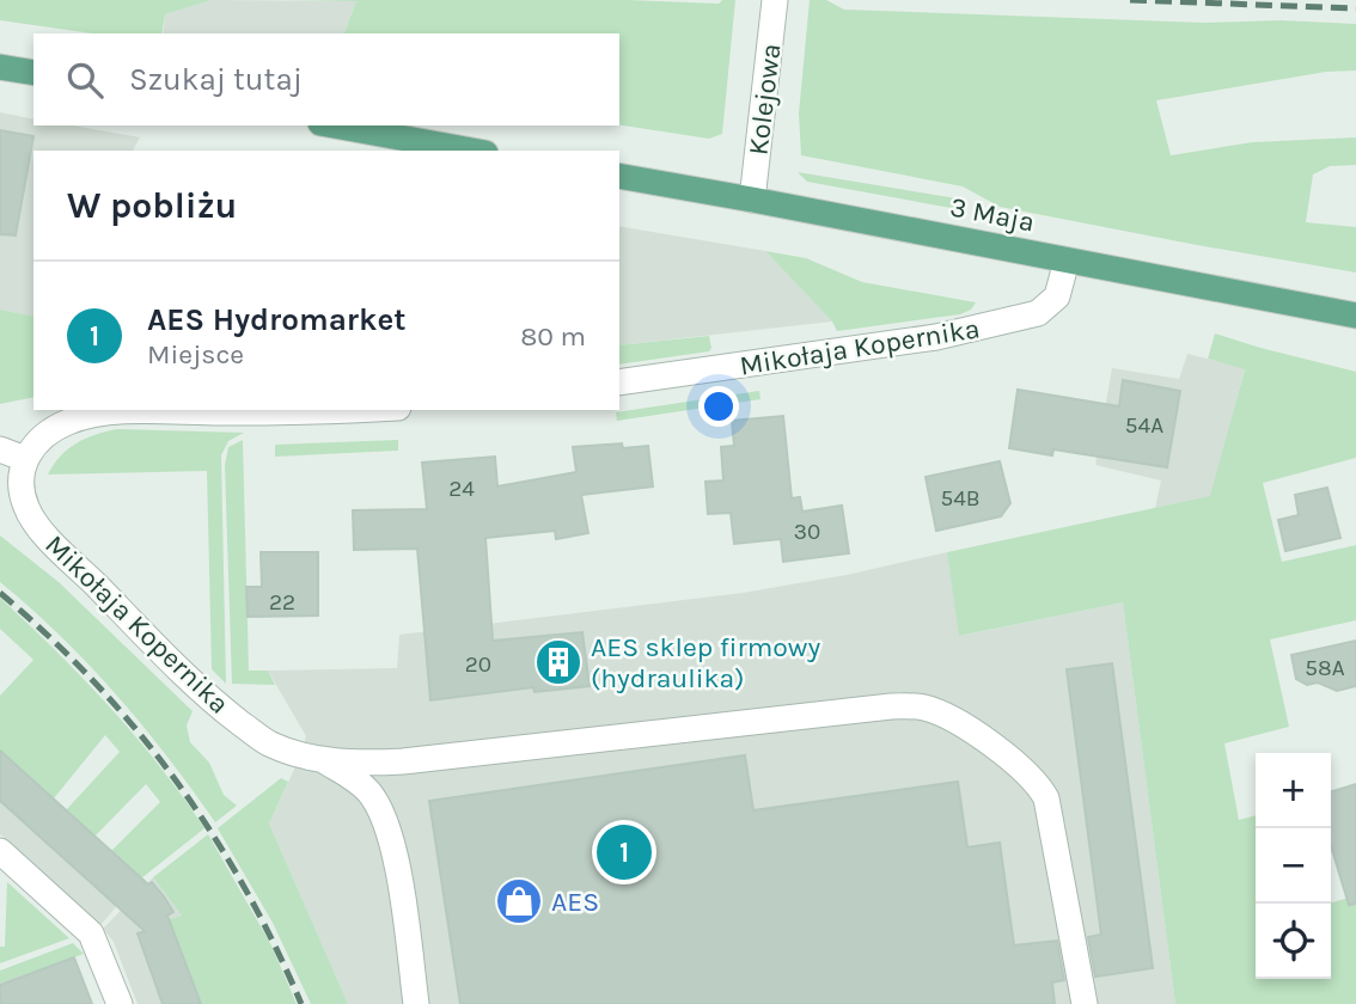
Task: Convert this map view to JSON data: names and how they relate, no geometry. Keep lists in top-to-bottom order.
{
  "streets": {
    "main road": ["3 Maja"],
    "street": ["Kolejowa", "Mikołaja Kopernika"]
  },
  "crossings": [
    ["Kolejowa", "3 Maja"],
    ["3 Maja", "Mikołaja Kopernika"]
  ],
  "places": {
    "building": ["AES sklep firmowy (hydraulika)"],
    "shop": ["AES"]
  },
  "house_numbers": [
    "54A",
    "24",
    "54B",
    "30",
    "22",
    "20",
    "58A"
  ],
  "page": {
    "search": "Szukaj tutaj",
    "heading": "W pobliżu",
    "list": [
      {
        "mark": "1",
        "name": "AES Hydromarket",
        "note": "Miejsce",
        "value": "80 m"
      }
    ],
    "map_buttons": ["+", "−"],
    "pins": "1"
  }
}
